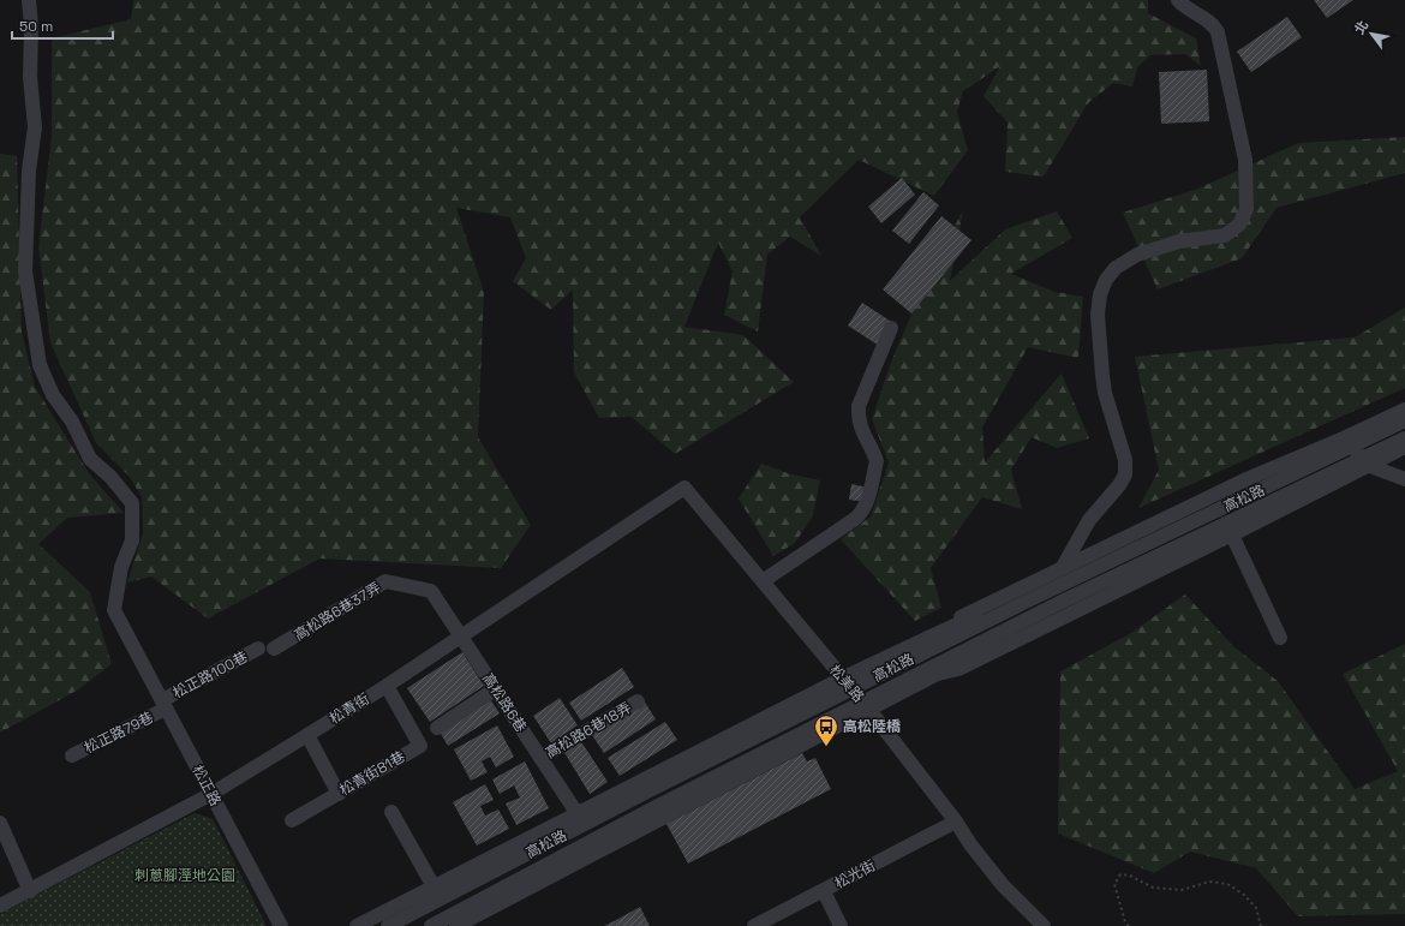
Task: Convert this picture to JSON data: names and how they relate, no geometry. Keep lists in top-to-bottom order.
{
  "streets": {
    "street": [
      "高松路",
      "高松路6巷37弄",
      "松正路100巷",
      "松美路",
      "高松路6巷",
      "松青街",
      "高松路6巷18弄",
      "松正路79巷",
      "松青街81巷",
      "松正路",
      "松光街"
    ]
  },
  "crossings": [
    ["高松路", "松美路"],
    ["高松路", "高松路6巷"],
    ["高松路6巷37弄", "高松路6巷"],
    ["松正路100巷", "松正路79巷"],
    ["松正路100巷", "松正路"],
    ["松美路", "松青街"],
    ["松美路", "松光街"],
    ["高松路6巷", "松青街"],
    ["高松路6巷", "高松路6巷18弄"],
    ["松青街", "松青街81巷"],
    ["松青街", "松正路"],
    ["松正路79巷", "松正路"]
  ],
  "parks": ["刺蔥腳溼地公園"],
  "places": {
    "bus stop": ["高松陸橋"]
  },
  "scale_bar": "50 m",
  "north": "top left"
}
